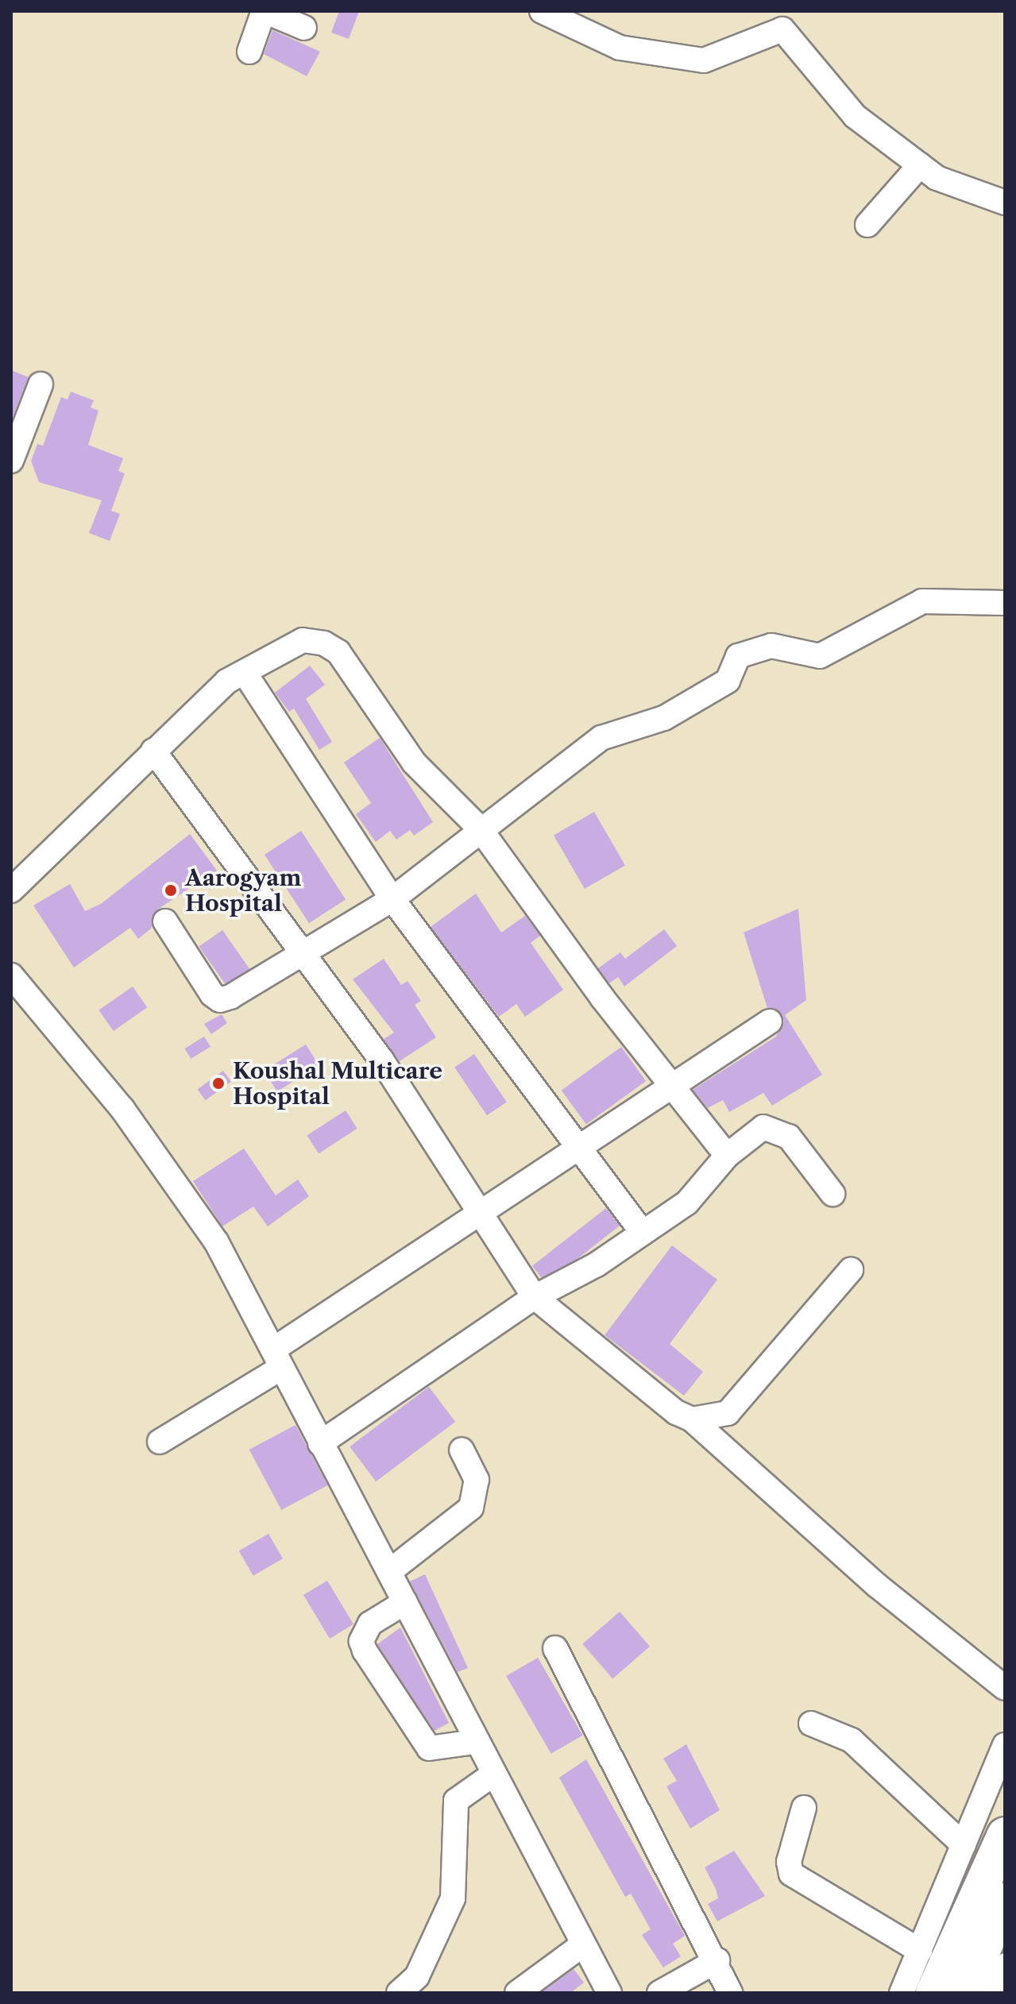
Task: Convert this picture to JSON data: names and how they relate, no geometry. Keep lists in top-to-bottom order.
{
  "places": ["Aarogyam Hospital", "Koushal Multicare Hospital"]
}
